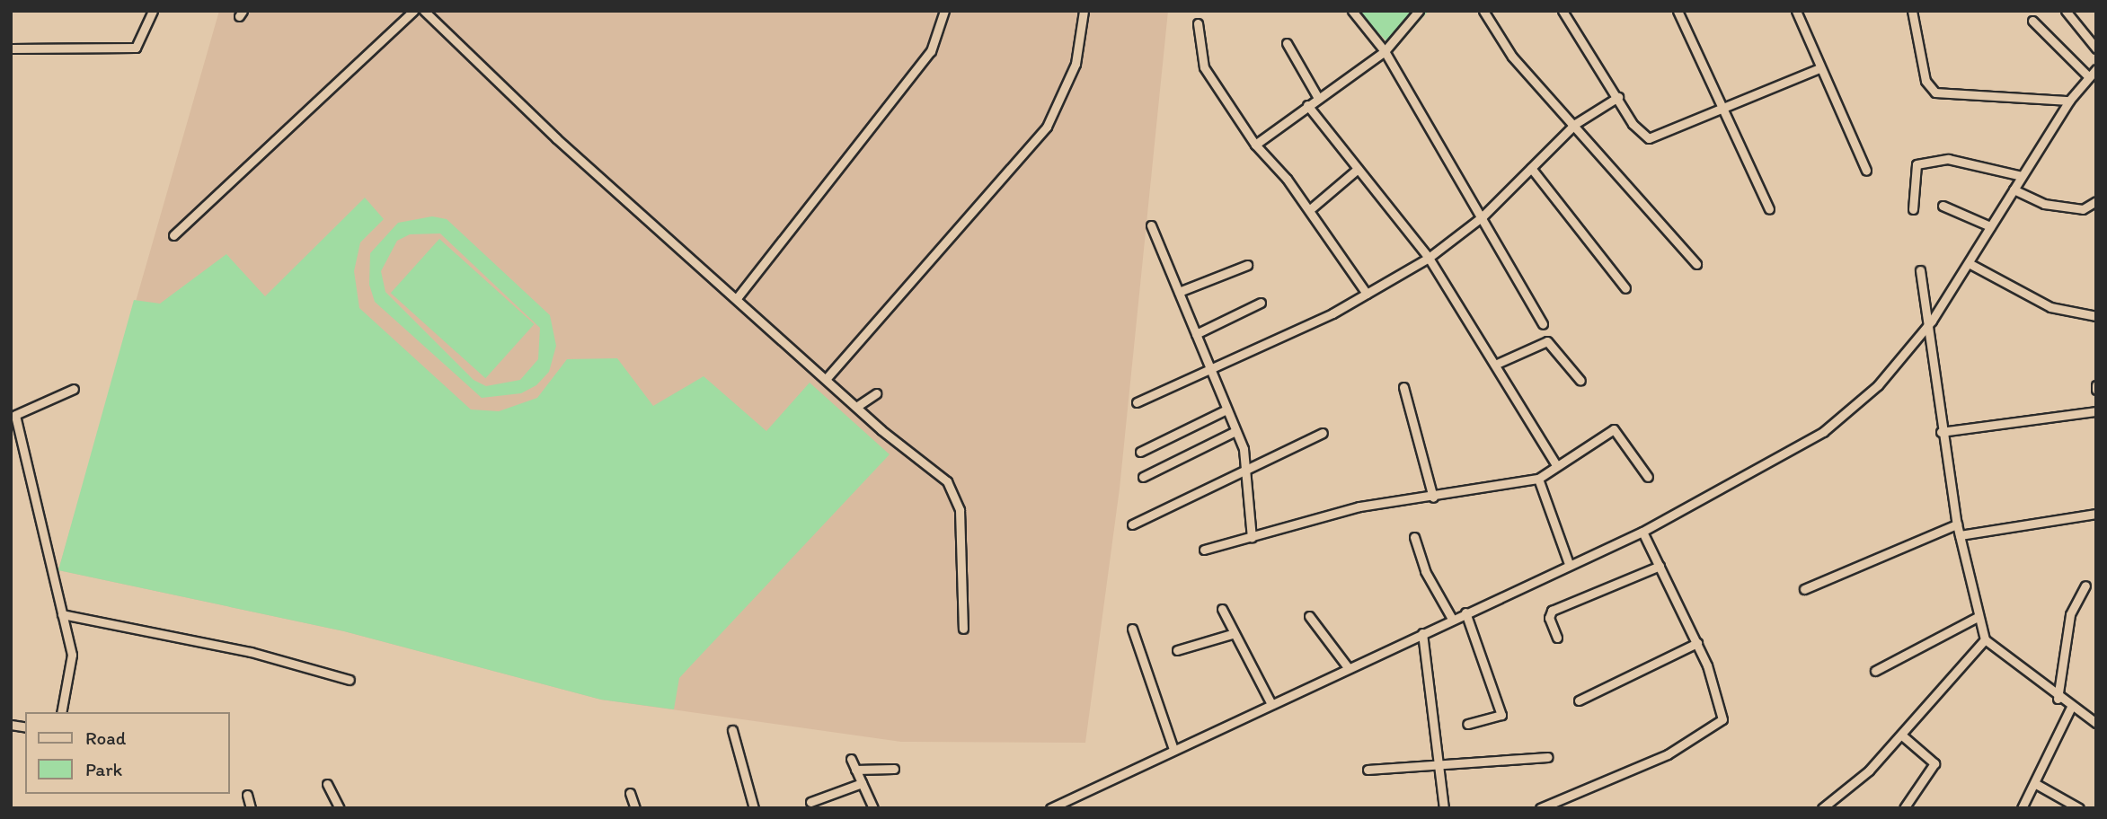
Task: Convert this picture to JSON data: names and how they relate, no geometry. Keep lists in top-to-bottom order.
{
  "legend": ["Road", "Park"]
}
